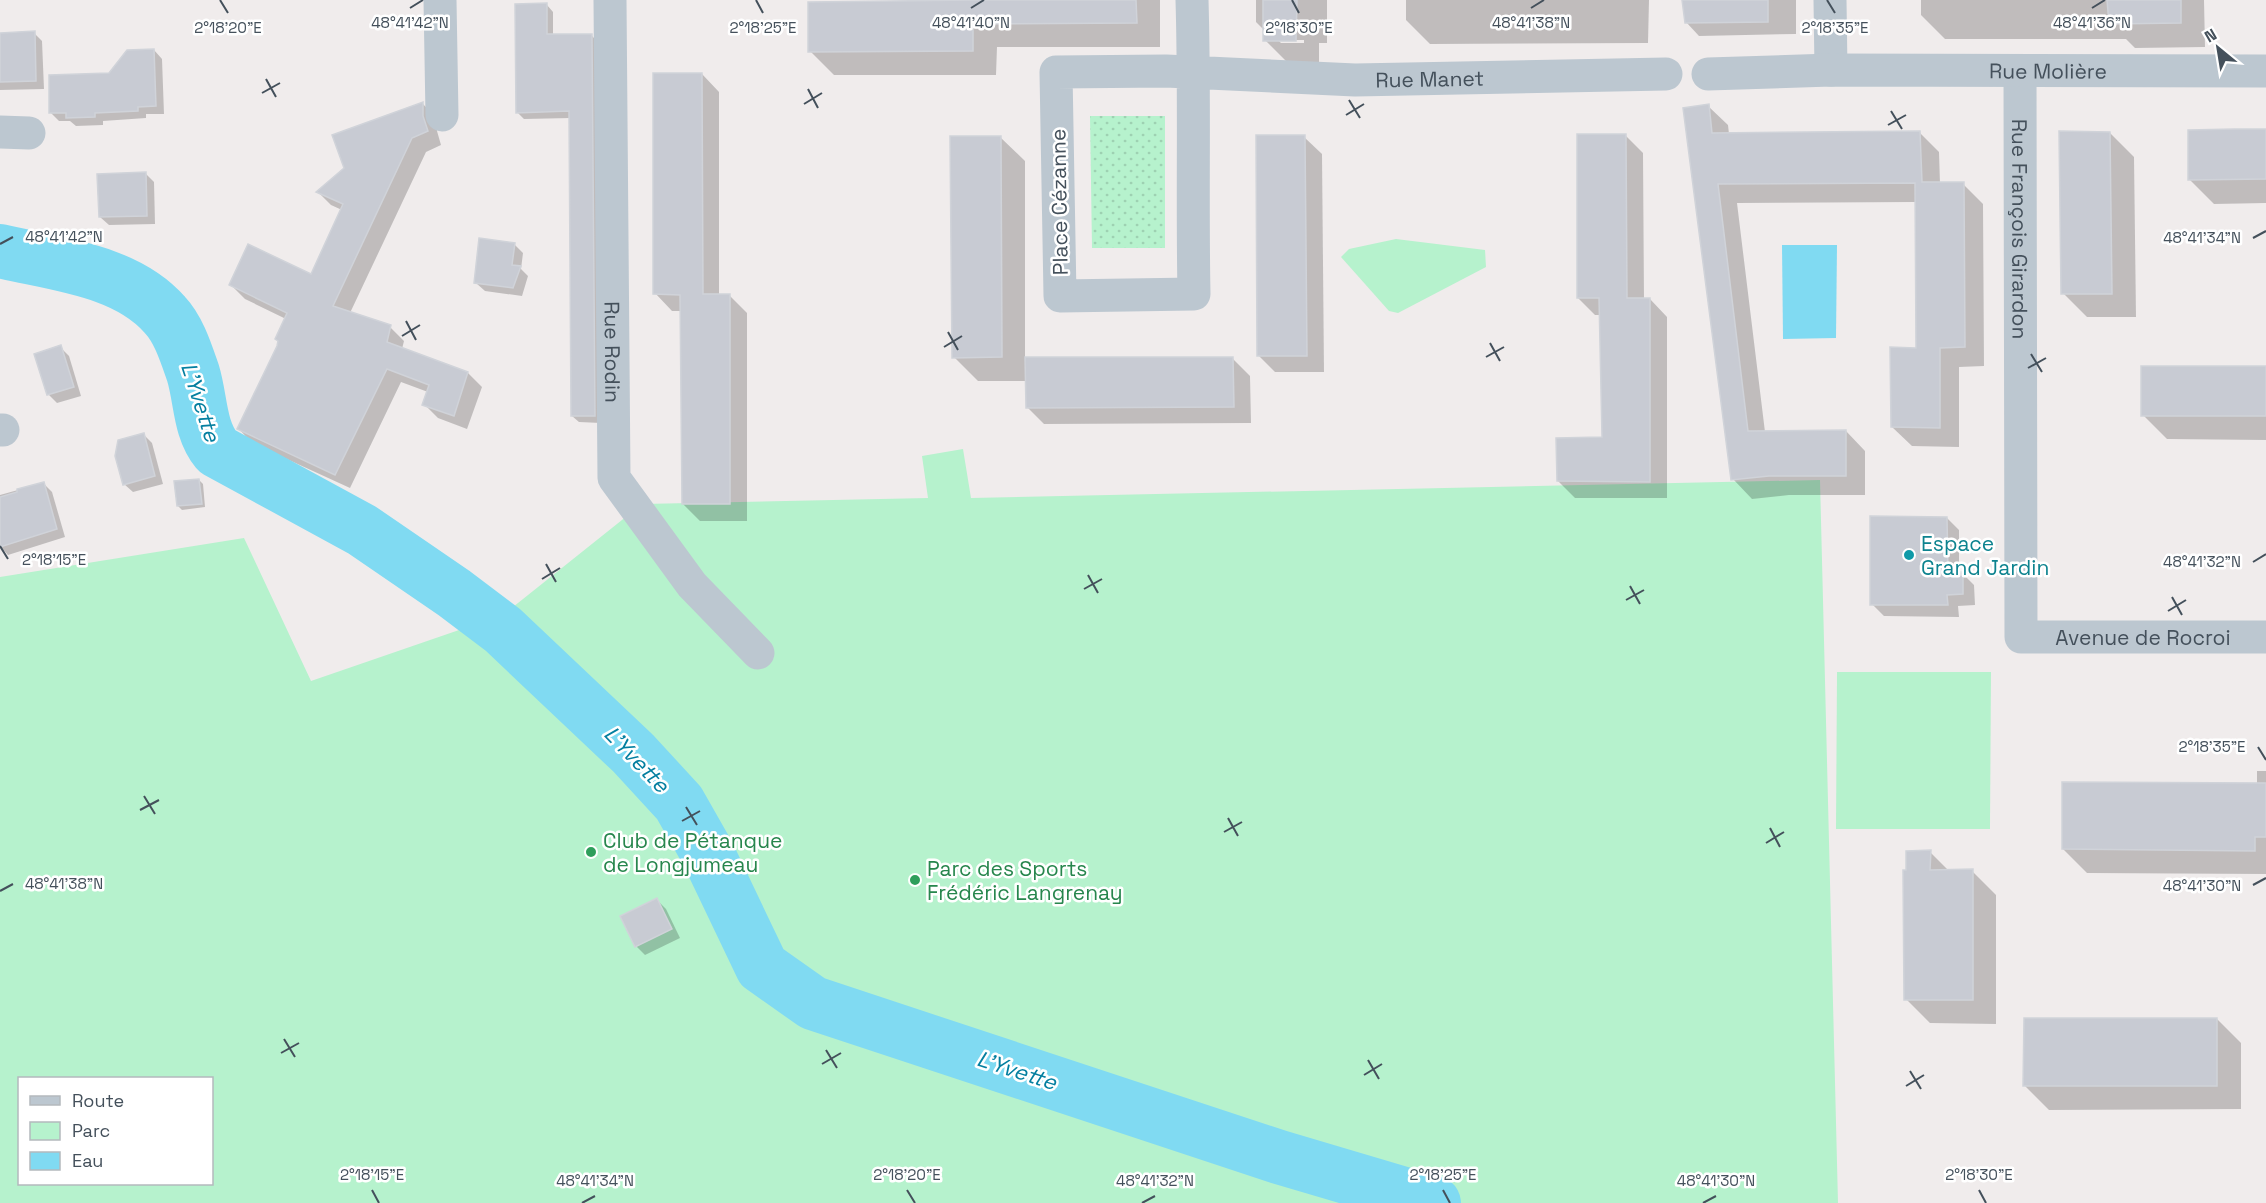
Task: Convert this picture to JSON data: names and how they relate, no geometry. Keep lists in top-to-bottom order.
{
  "streets": {
    "street": [
      "Rue Molière",
      "Rue Manet",
      "Place Cézanne",
      "Rue François Girardon",
      "Rue Rodin",
      "Avenue de Rocroi"
    ]
  },
  "crossings": [
    ["Rue Molière", "Rue François Girardon"],
    ["Rue Manet", "Place Cézanne"],
    ["Rue François Girardon", "Avenue de Rocroi"]
  ],
  "water": ["L'Yvette"],
  "places": ["Espace Grand Jardin", "Club de Pétanque de Longjumeau", "Parc des Sports Frédéric Langrenay"],
  "legend": ["Route", "Parc", "Eau"],
  "north": "top left",
  "coordinates": [
    "48°41'42\"N",
    "48°41'40\"N",
    "48°41'38\"N",
    "48°41'36\"N",
    "2°18'20\"E",
    "2°18'25\"E",
    "2°18'30\"E",
    "2°18'35\"E",
    "48°41'34\"N",
    "2°18'15\"E",
    "48°41'32\"N",
    "48°41'30\"N"
  ]
}
